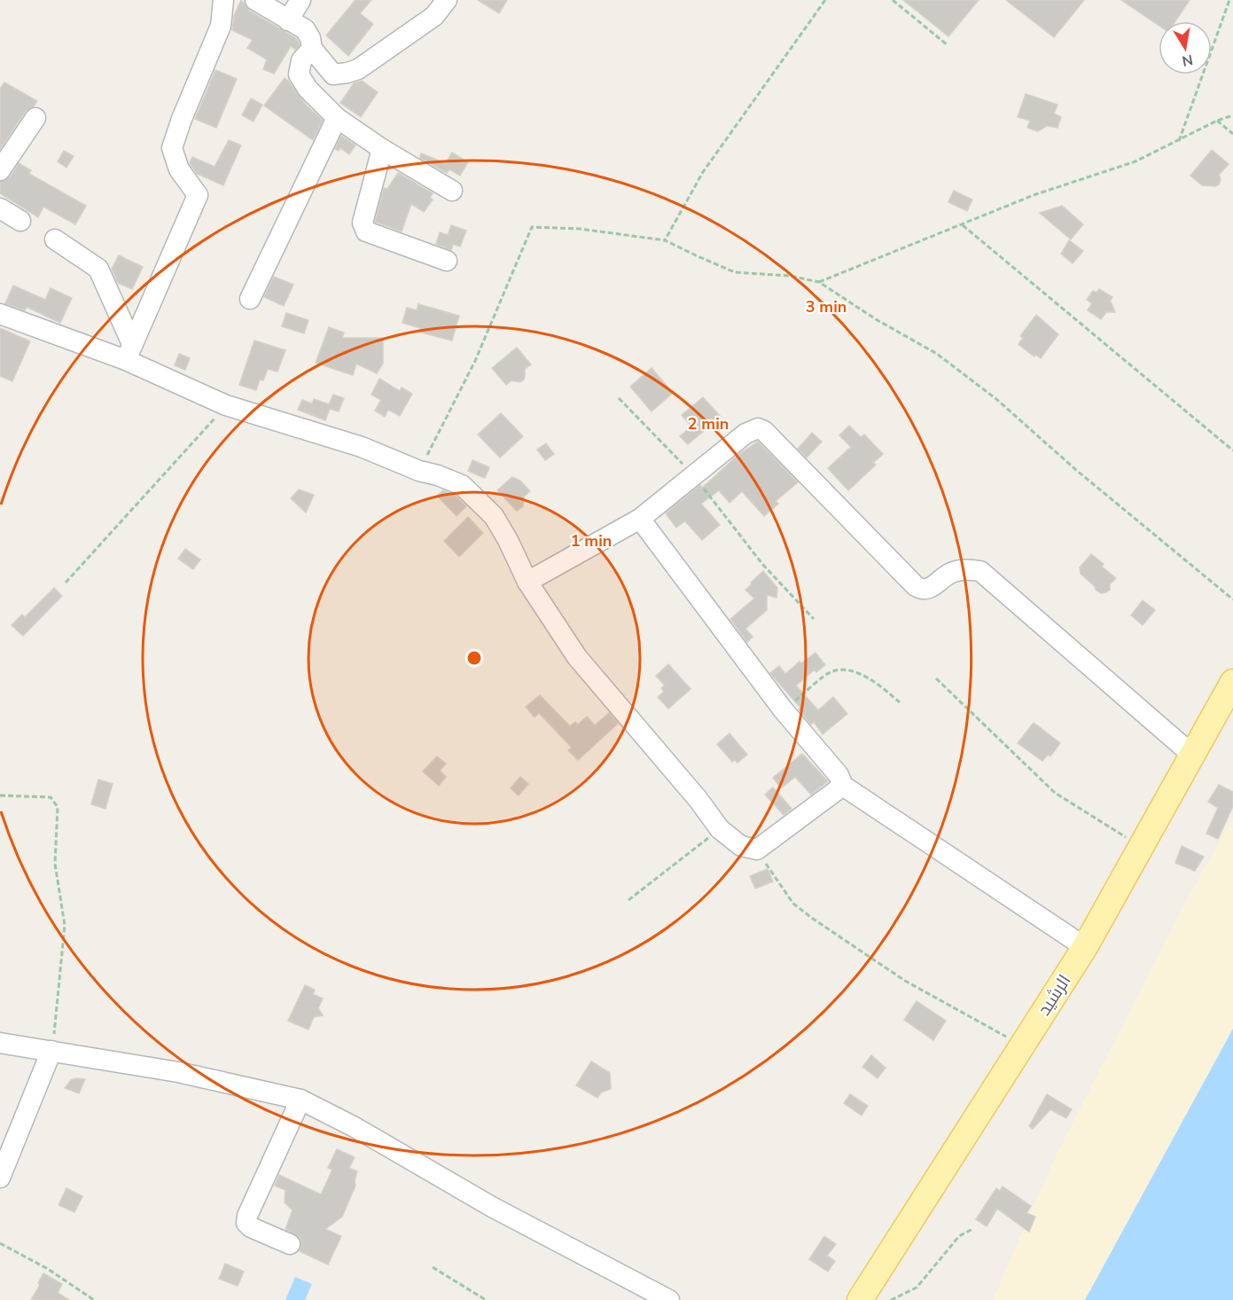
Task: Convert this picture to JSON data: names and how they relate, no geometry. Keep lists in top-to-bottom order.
{
  "streets": {
    "main road": ["الرشيد"]
  },
  "north": "bottom",
  "rings": ["3 min", "2 min", "1 min"]
}
